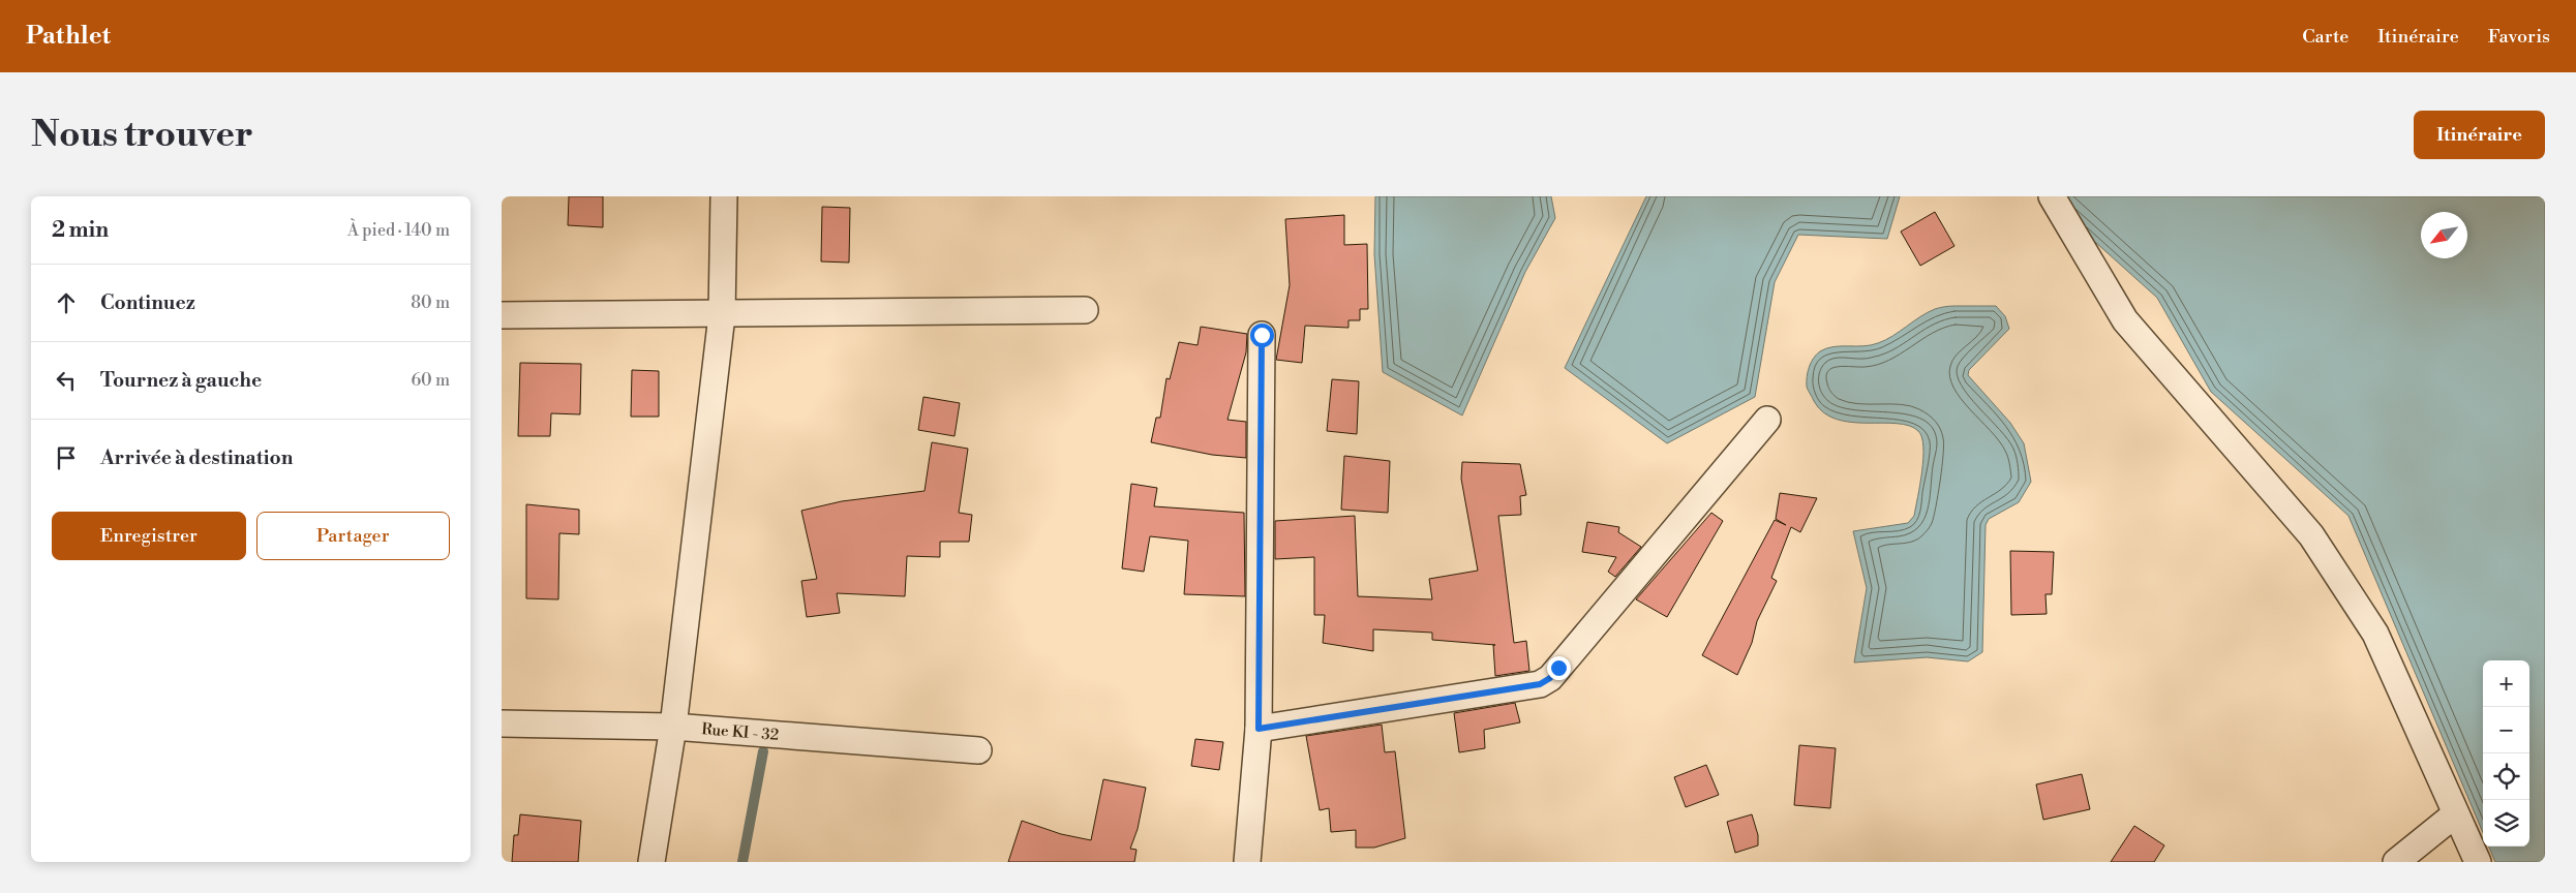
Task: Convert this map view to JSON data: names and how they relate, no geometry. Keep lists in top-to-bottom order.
{
  "streets": {
    "street": ["Rue KI - 32"]
  },
  "north": "bottom left",
  "page": {
    "header": "Pathlet",
    "nav": ["Carte", "Itinéraire", "Favoris"],
    "buttons": [
      "Itinéraire",
      ["Enregistrer", "Partager"]
    ],
    "title": "Nous trouver",
    "heading": ["2 min", "À pied · 140 m"],
    "list": [
      ["Continuez", "80 m"],
      ["Tournez à gauche", "60 m"],
      "Arrivée à destination"
    ],
    "map_buttons": ["+", "−"]
  }
}
